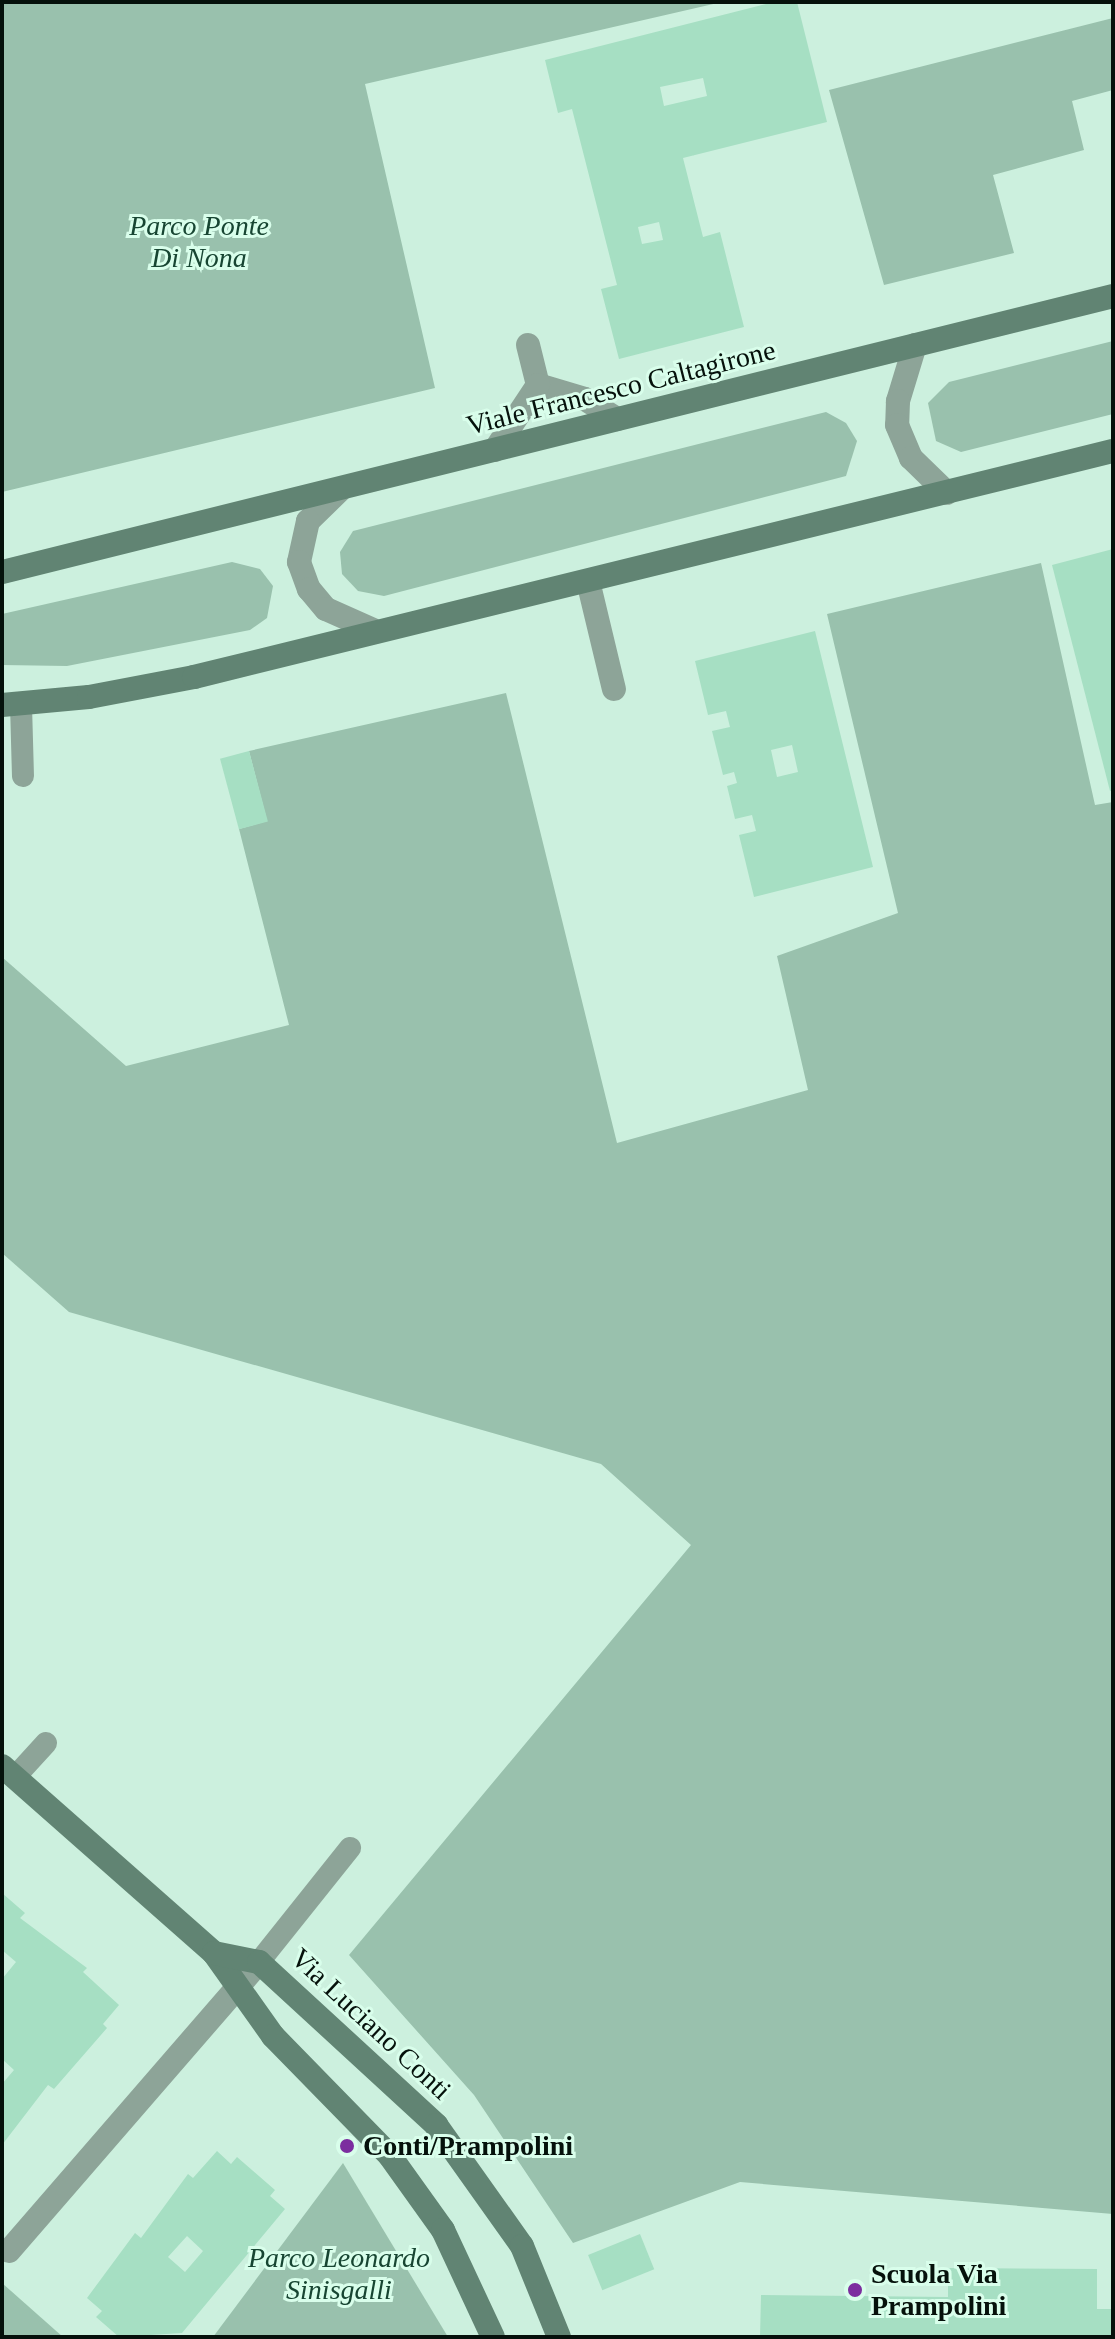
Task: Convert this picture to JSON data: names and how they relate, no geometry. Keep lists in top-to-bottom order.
{
  "streets": {
    "street": ["Viale Francesco Caltagirone", "Via Luciano Conti"]
  },
  "parks": ["Parco Ponte Di Nona", "Parco Leonardo Sinisgalli"],
  "places": ["Conti/Prampolini", "Scuola Via Prampolini"]
}
